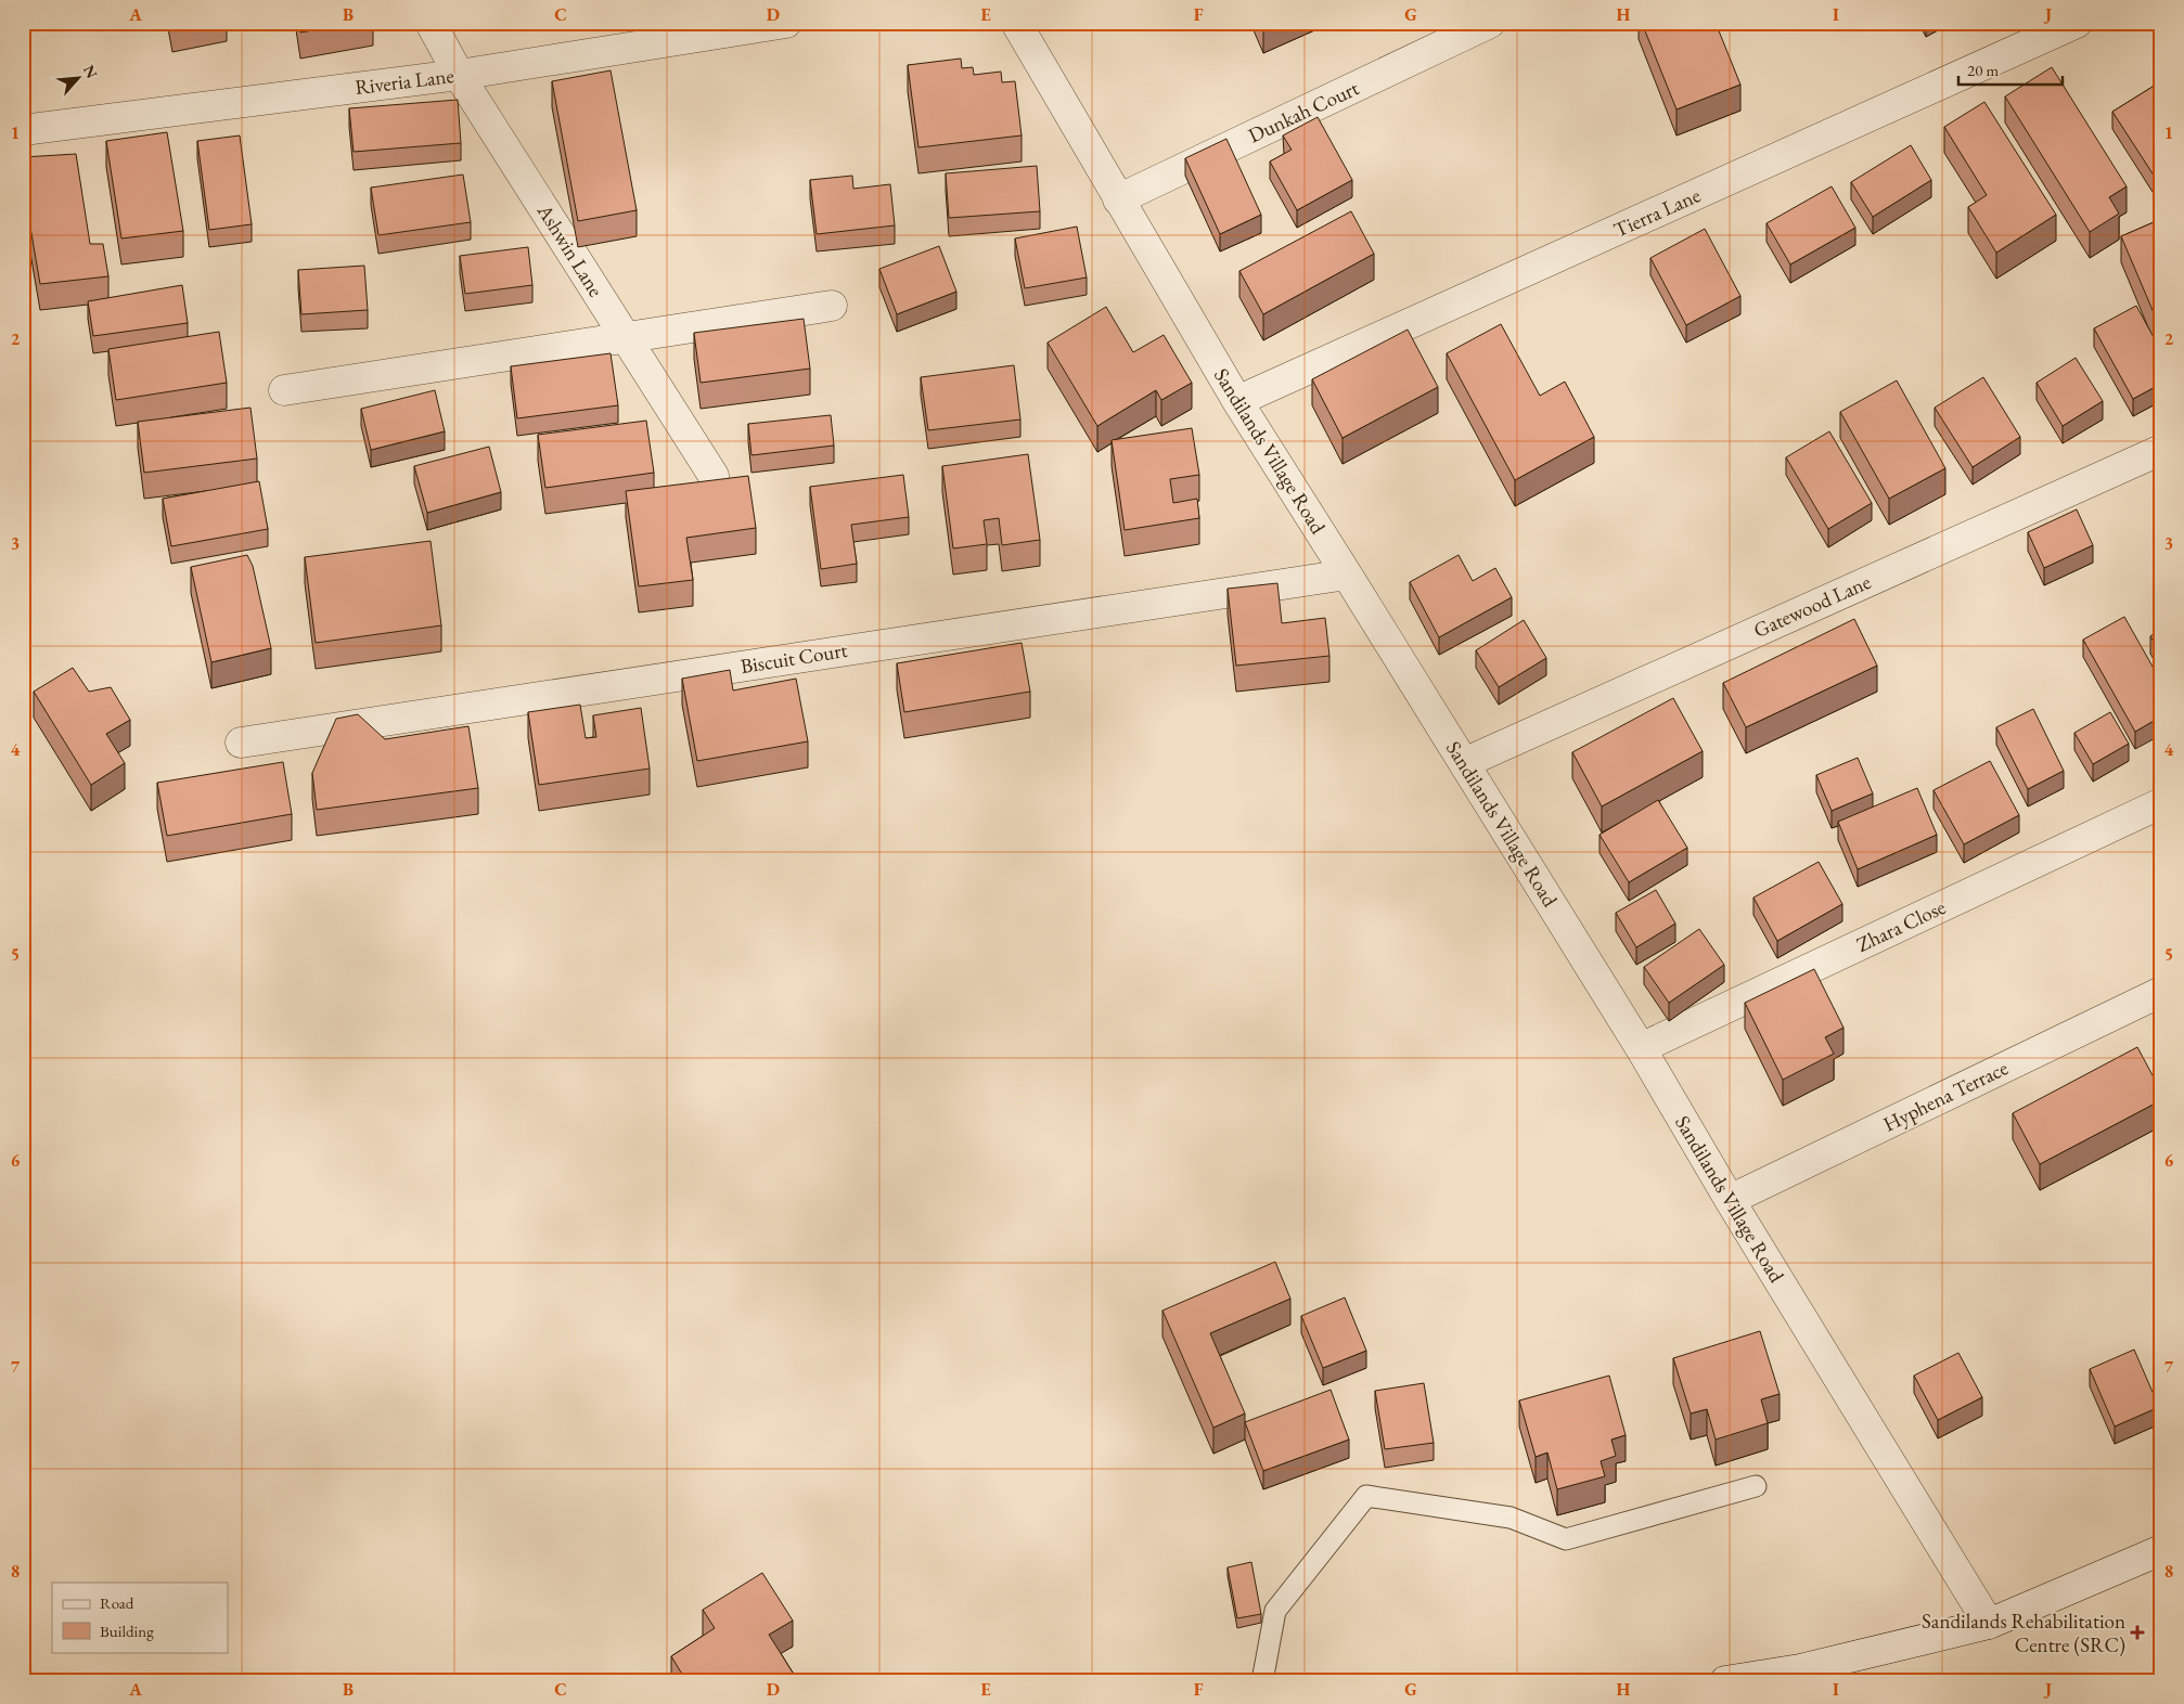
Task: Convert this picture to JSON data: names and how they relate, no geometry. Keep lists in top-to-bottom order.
{
  "streets": {
    "street": [
      "Riveria Lane",
      "Dunkah Court",
      "Tierra Lane",
      "Ashwin Lane",
      "Sandilands Village Road",
      "Gatewood Lane",
      "Biscuit Court",
      "Zhara Close",
      "Hyphena Terrace"
    ]
  },
  "crossings": [
    ["Riveria Lane", "Ashwin Lane"],
    ["Dunkah Court", "Sandilands Village Road"],
    ["Tierra Lane", "Sandilands Village Road"],
    ["Sandilands Village Road", "Gatewood Lane"],
    ["Sandilands Village Road", "Biscuit Court"],
    ["Sandilands Village Road", "Zhara Close"],
    ["Sandilands Village Road", "Hyphena Terrace"]
  ],
  "places": {
    "health": ["Sandilands Rehabilitation Centre (SRC)"]
  },
  "legend": ["Road", "Building"],
  "scale_bar": "20 m",
  "north": "top right",
  "grid": {
    "columns": [
      "A",
      "B",
      "C",
      "D",
      "E",
      "F",
      "G",
      "H",
      "I",
      "J"
    ],
    "rows": [
      "1",
      "2",
      "3",
      "4",
      "5",
      "6",
      "7",
      "8"
    ]
  }
}
